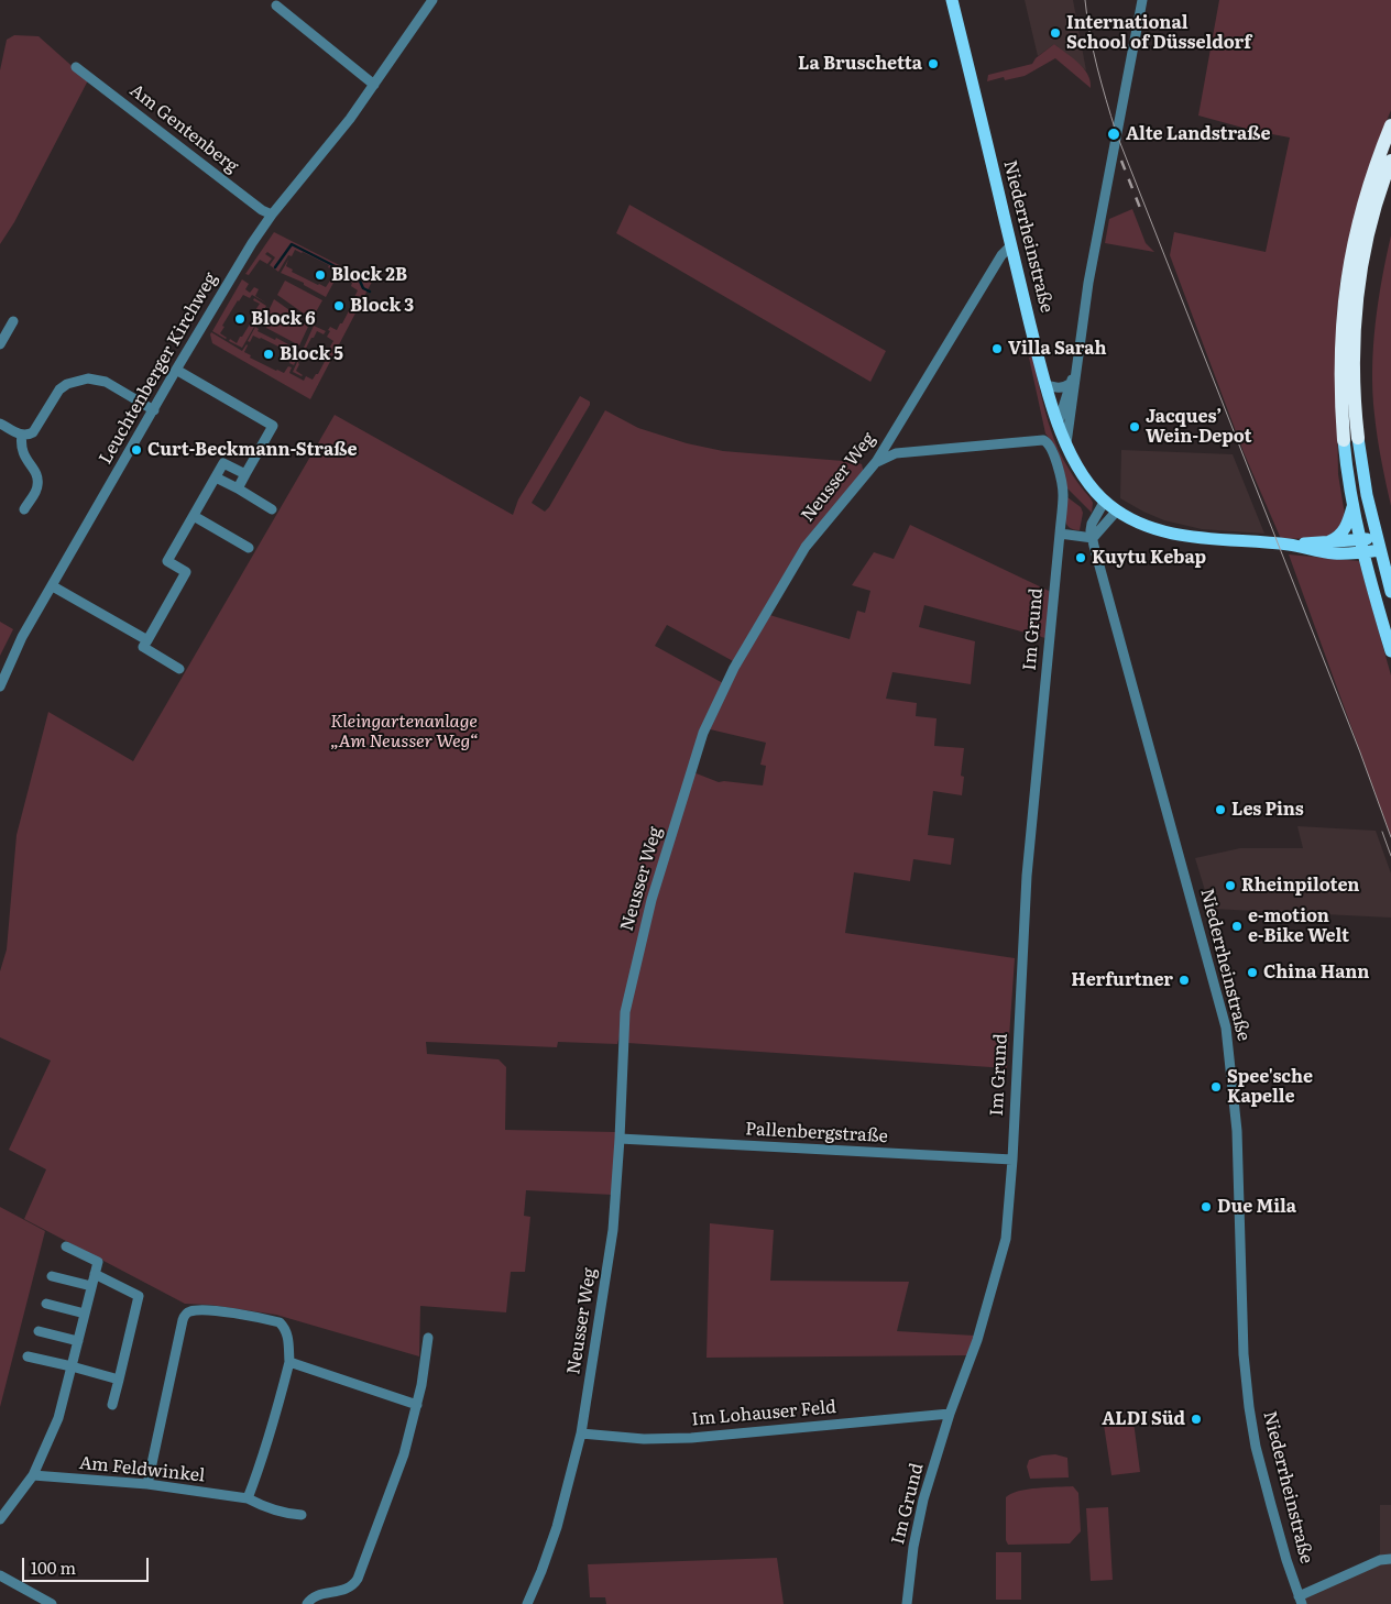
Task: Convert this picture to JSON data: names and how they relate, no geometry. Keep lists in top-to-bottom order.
{
  "streets": {
    "main road": ["Niederrheinstraße"],
    "street": [
      "Am Gentenberg",
      "Leuchtenberger Kirchweg",
      "Neusser Weg",
      "Im Grund",
      "Pallenbergstraße",
      "Im Lohauser Feld",
      "Am Feldwinkel"
    ]
  },
  "crossings": [
    ["Am Gentenberg", "Leuchtenberger Kirchweg"],
    ["Niederrheinstraße", "Neusser Weg"],
    ["Neusser Weg", "Pallenbergstraße"],
    ["Neusser Weg", "Im Lohauser Feld"],
    ["Im Grund", "Pallenbergstraße"],
    ["Im Grund", "Im Lohauser Feld"]
  ],
  "parks": ["Kleingartenanlage „Am Neusser Weg“"],
  "places": [
    "International School of Düsseldorf",
    "La Bruschetta",
    "Alte Landstraße",
    "Block 2B",
    "Block 3",
    "Block 6",
    "Villa Sarah",
    "Block 5",
    "Jacques’ Wein-Depot",
    "Curt-Beckmann-Straße",
    "Kuytu Kebap",
    "Les Pins",
    "Rheinpiloten",
    "e-motion e-Bike Welt",
    "China Hann",
    "Herfurtner",
    "Spee'sche Kapelle",
    "Due Mila",
    "ALDI Süd"
  ],
  "scale_bar": "100 m"
}
